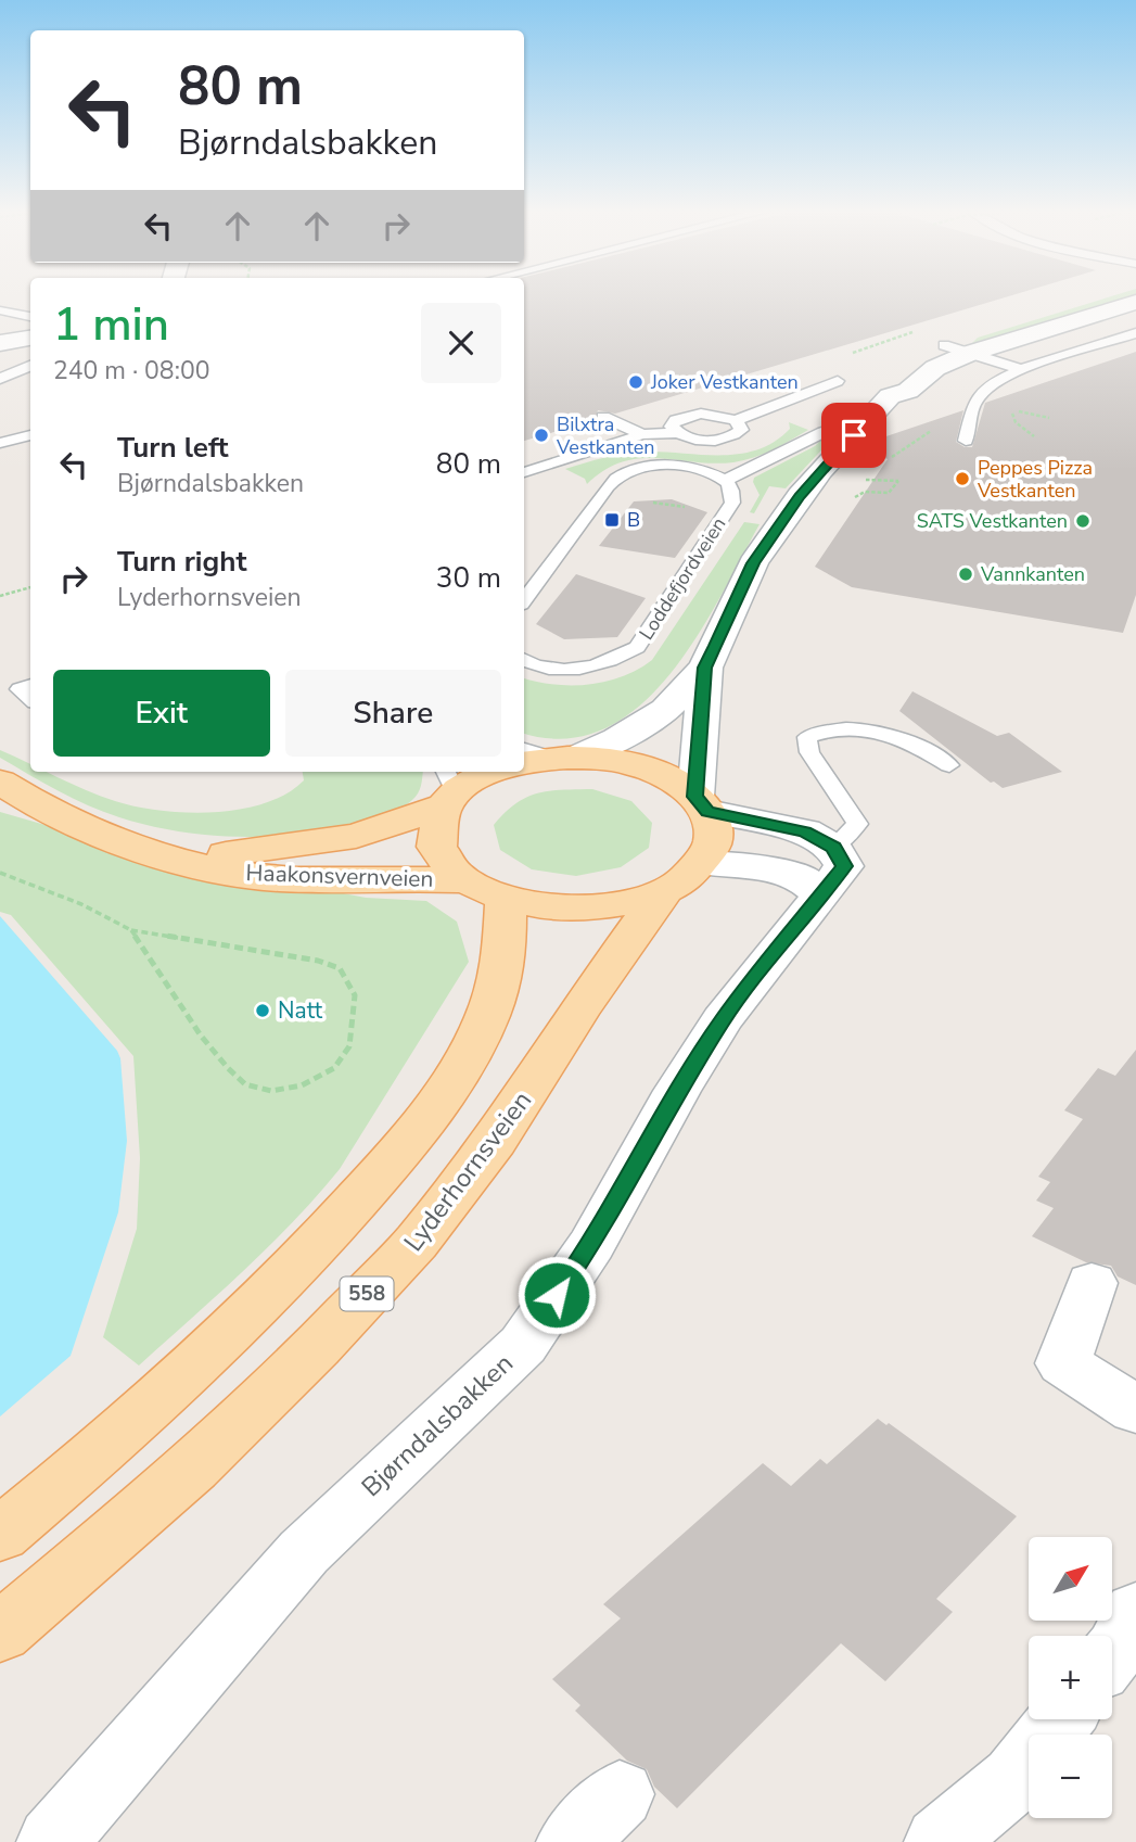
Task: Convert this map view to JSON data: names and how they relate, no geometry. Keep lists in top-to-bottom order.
{
  "streets": {
    "main road": [
      "Haakonsvernveien",
      "Lyderhornsveien",
      "558",
      "Bjørndalsbakken"
    ],
    "lane": ["Loddefjordveien"]
  },
  "crossings": [
    ["Haakonsvernveien", "558"],
    ["Lyderhornsveien", "558"]
  ],
  "places": {
    "other": [
      "Joker Vestkanten",
      "Bilxtra Vestkanten",
      "Peppes Pizza Vestkanten",
      "SATS Vestkanten",
      "Vannkanten",
      "Natt"
    ],
    "transit": ["B"]
  },
  "north": "top right",
  "page": {
    "turn": ["80 m", "Bjørndalsbakken"],
    "heading": ["1 min", "240 m · 08:00"],
    "list": [
      {
        "name": "Turn left",
        "note": "Bjørndalsbakken",
        "value": "80 m"
      },
      {
        "name": "Turn right",
        "note": "Lyderhornsveien",
        "value": "30 m"
      }
    ],
    "buttons": ["Exit", "Share"],
    "map_buttons": ["+", "−"]
  }
}
